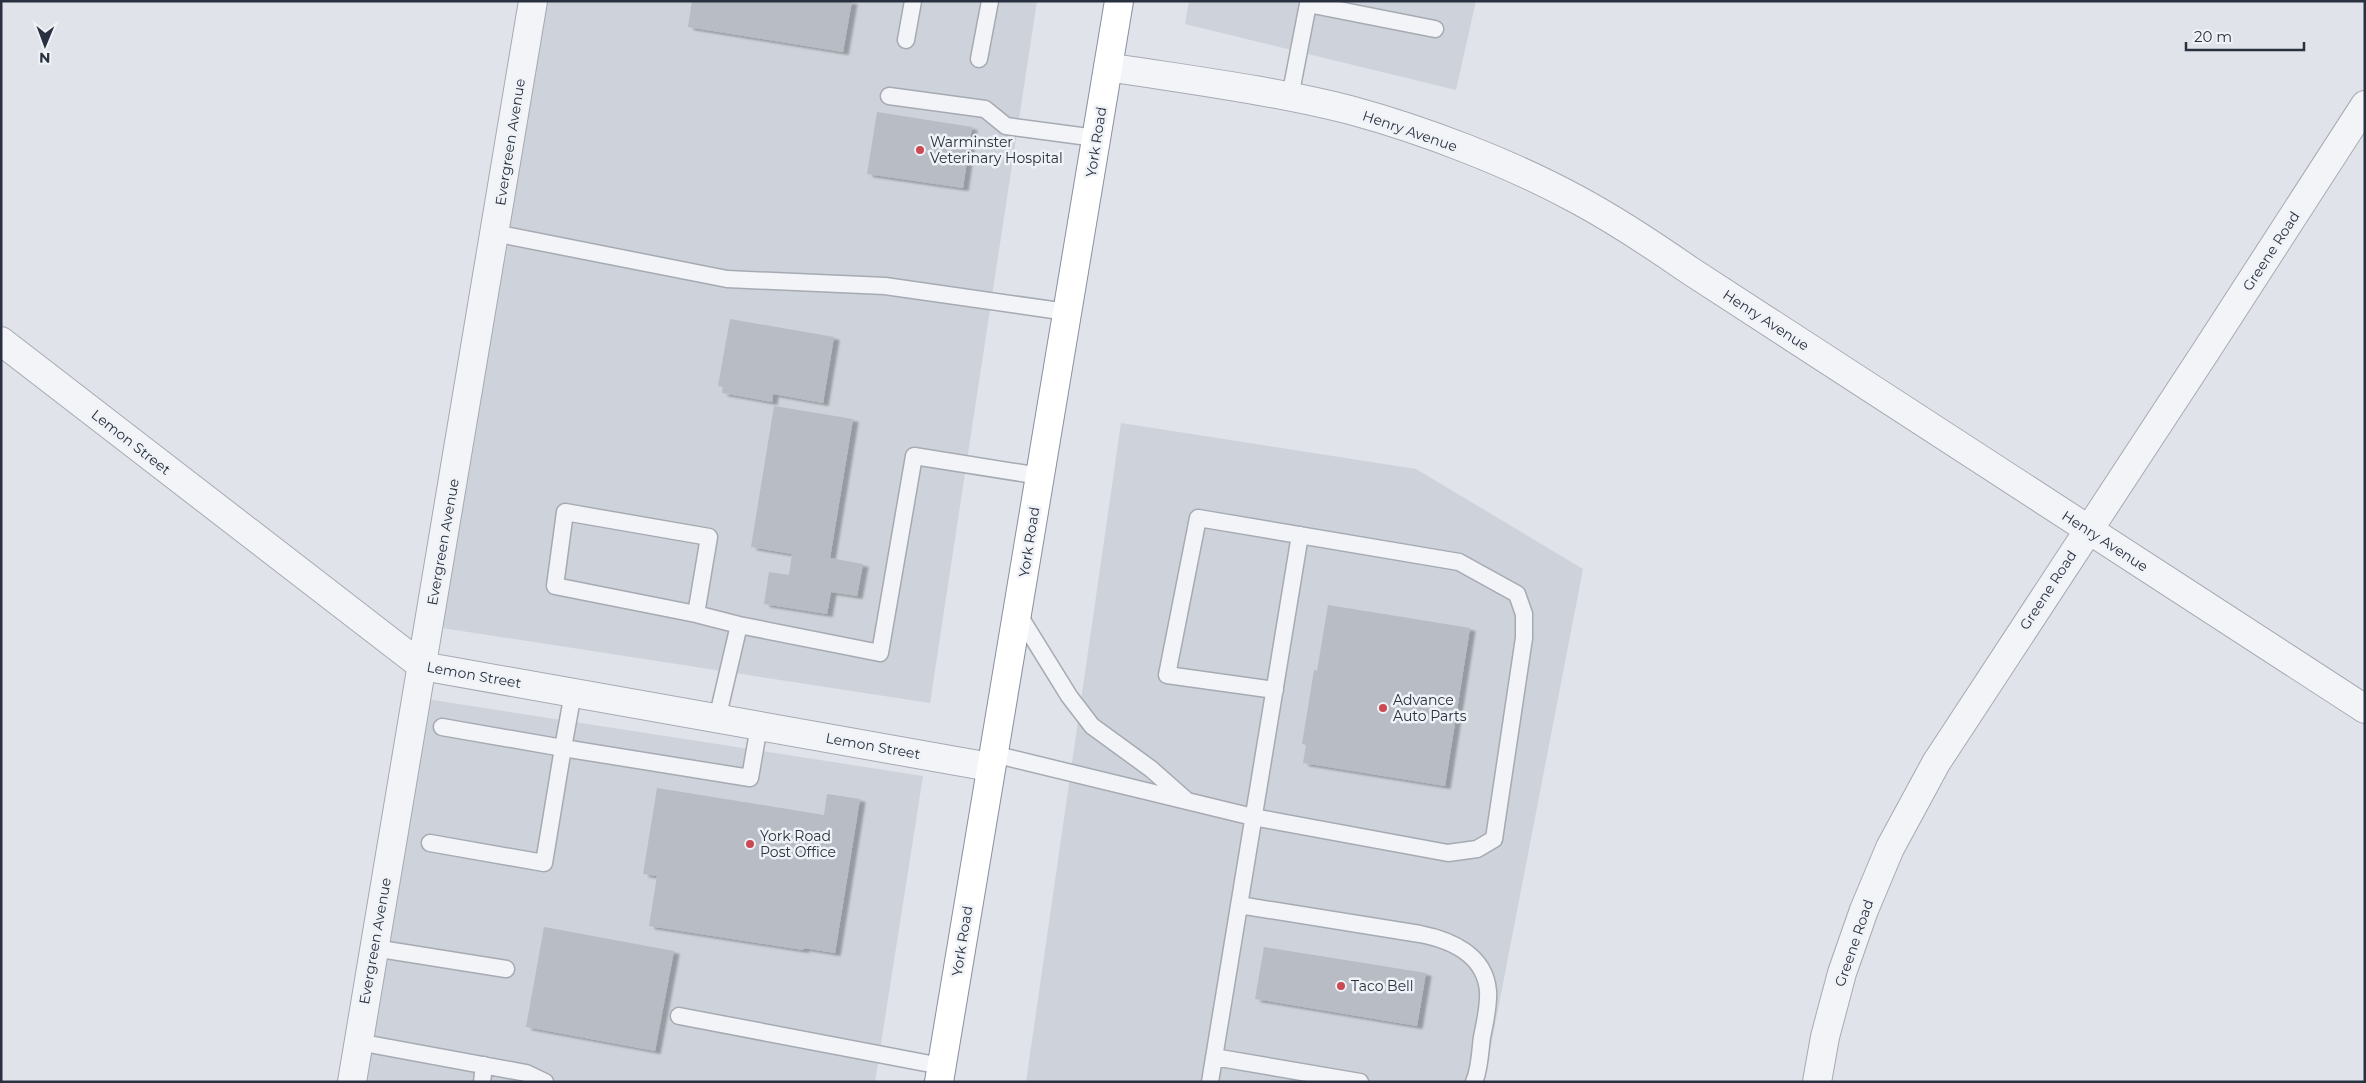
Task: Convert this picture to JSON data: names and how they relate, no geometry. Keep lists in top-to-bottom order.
{
  "streets": {
    "highway": ["York Road"],
    "street": [
      "Henry Avenue",
      "Evergreen Avenue",
      "Greene Road",
      "Lemon Street"
    ]
  },
  "crossings": [
    ["Henry Avenue", "York Road"],
    ["Henry Avenue", "Greene Road"],
    ["Evergreen Avenue", "Lemon Street"],
    ["York Road", "Lemon Street"]
  ],
  "places": [
    "Warminster Veterinary Hospital",
    "Advance Auto Parts",
    "York Road Post Office",
    "Taco Bell"
  ],
  "scale_bar": "20 m",
  "north": "bottom"
}
